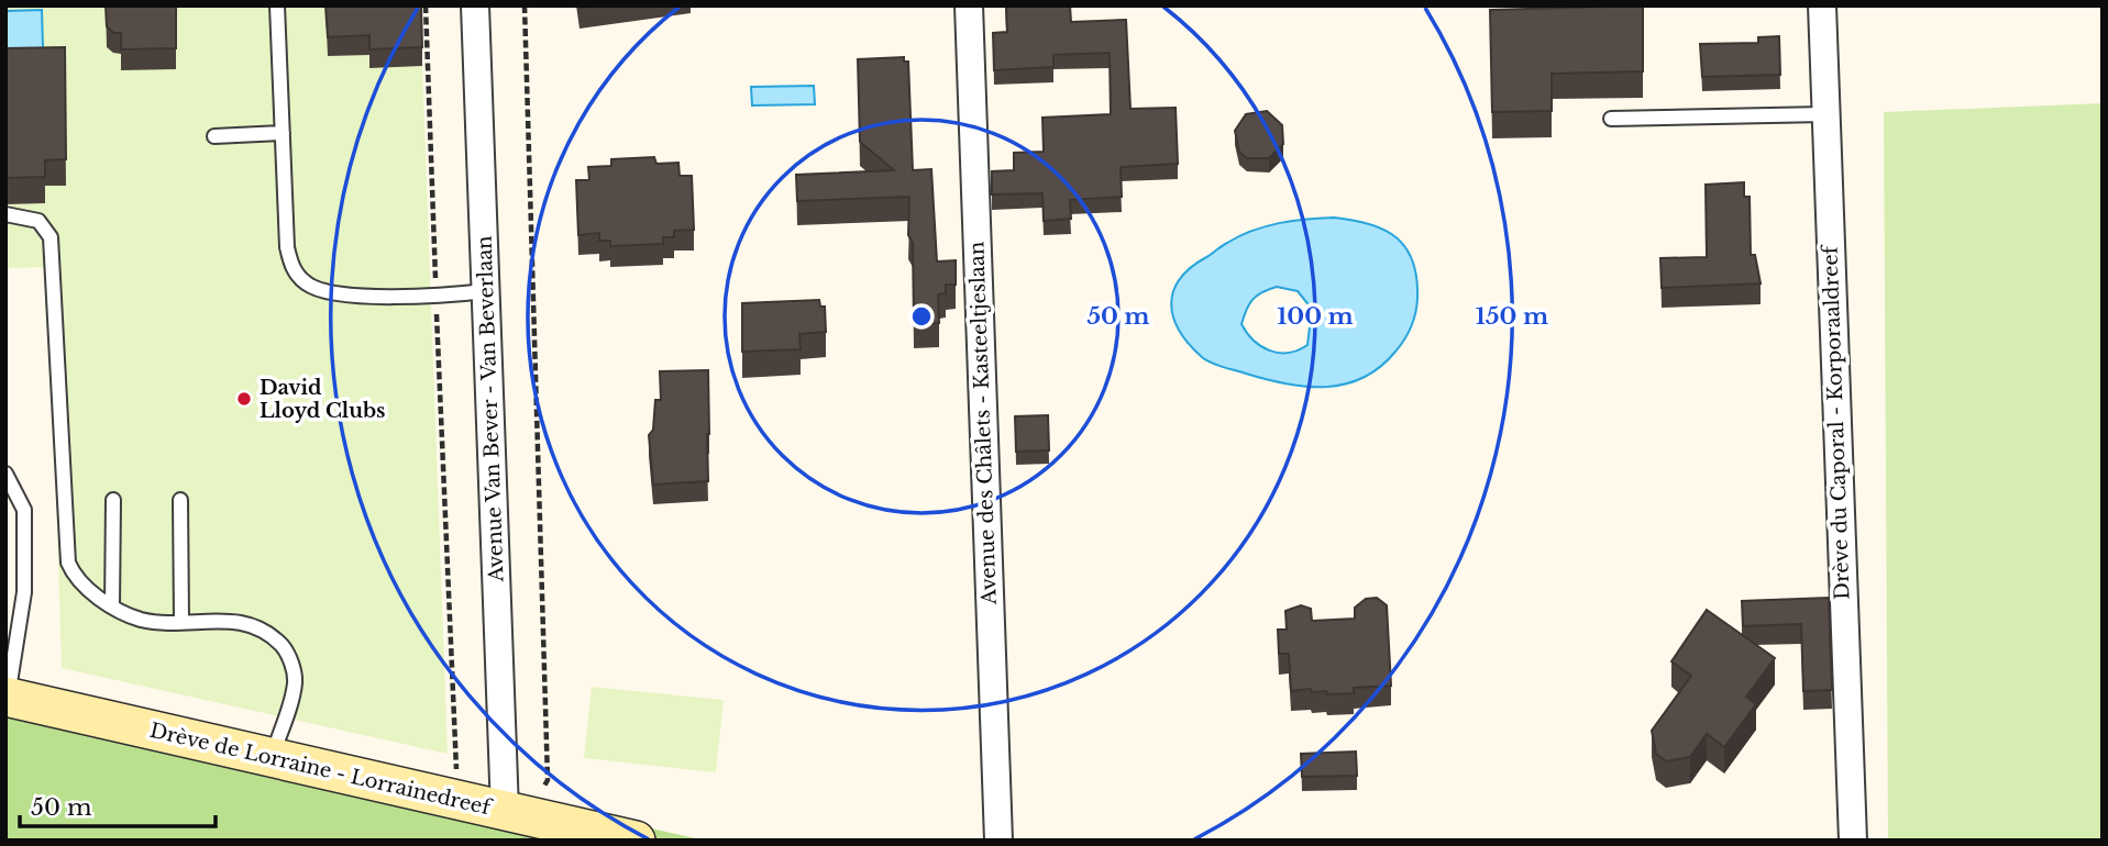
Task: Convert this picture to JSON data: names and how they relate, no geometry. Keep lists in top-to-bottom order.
{
  "streets": {
    "main road": ["Drève de Lorraine - Lorrainedreef"],
    "street": ["Avenue Van Bever - Van Beverlaan", "Avenue des Châlets - Kasteeltjeslaan", "Drève du Caporal - Korporaaldreef"]
  },
  "crossings": [
    ["Avenue Van Bever - Van Beverlaan", "Drève de Lorraine - Lorrainedreef"]
  ],
  "places": ["David Lloyd Clubs"],
  "scale_bar": "50 m",
  "rings": ["50 m", "100 m", "150 m"]
}
